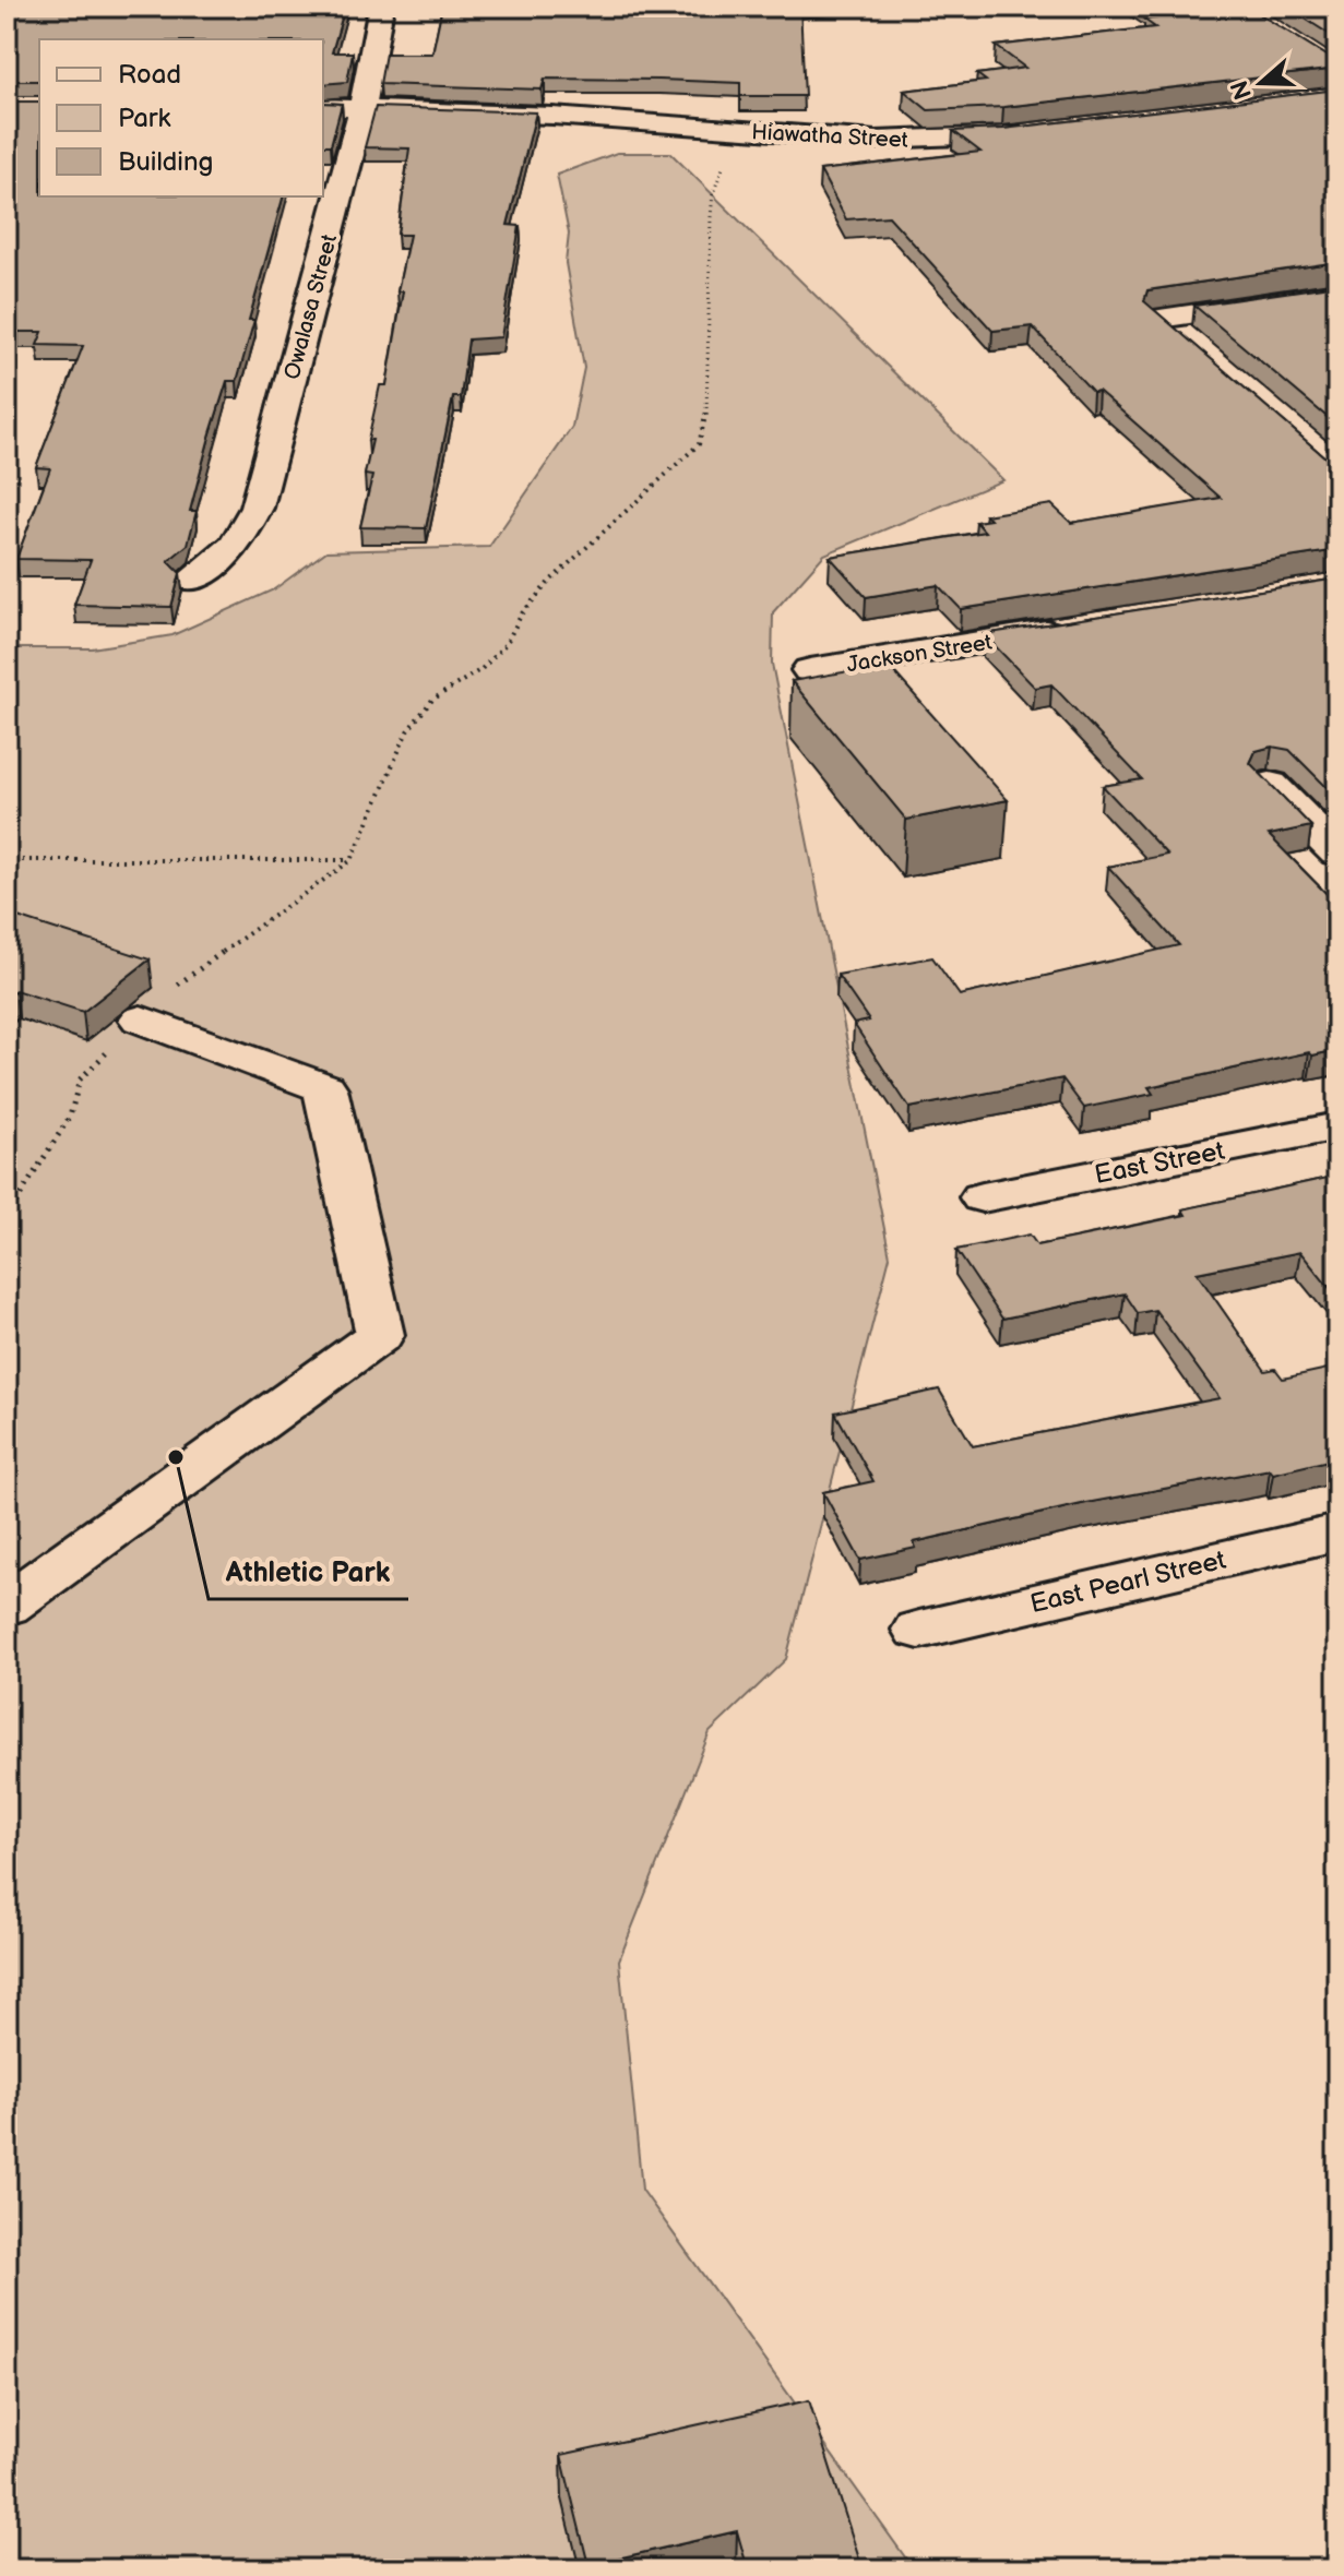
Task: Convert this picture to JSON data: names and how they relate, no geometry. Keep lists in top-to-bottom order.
{
  "streets": {
    "street": [
      "Hiawatha Street",
      "Owalasa Street",
      "Jackson Street",
      "East Street",
      "East Pearl Street"
    ]
  },
  "crossings": [
    ["Hiawatha Street", "Owalasa Street"]
  ],
  "places": ["Athletic Park"],
  "legend": ["Road", "Park", "Building"],
  "north": "left"
}
